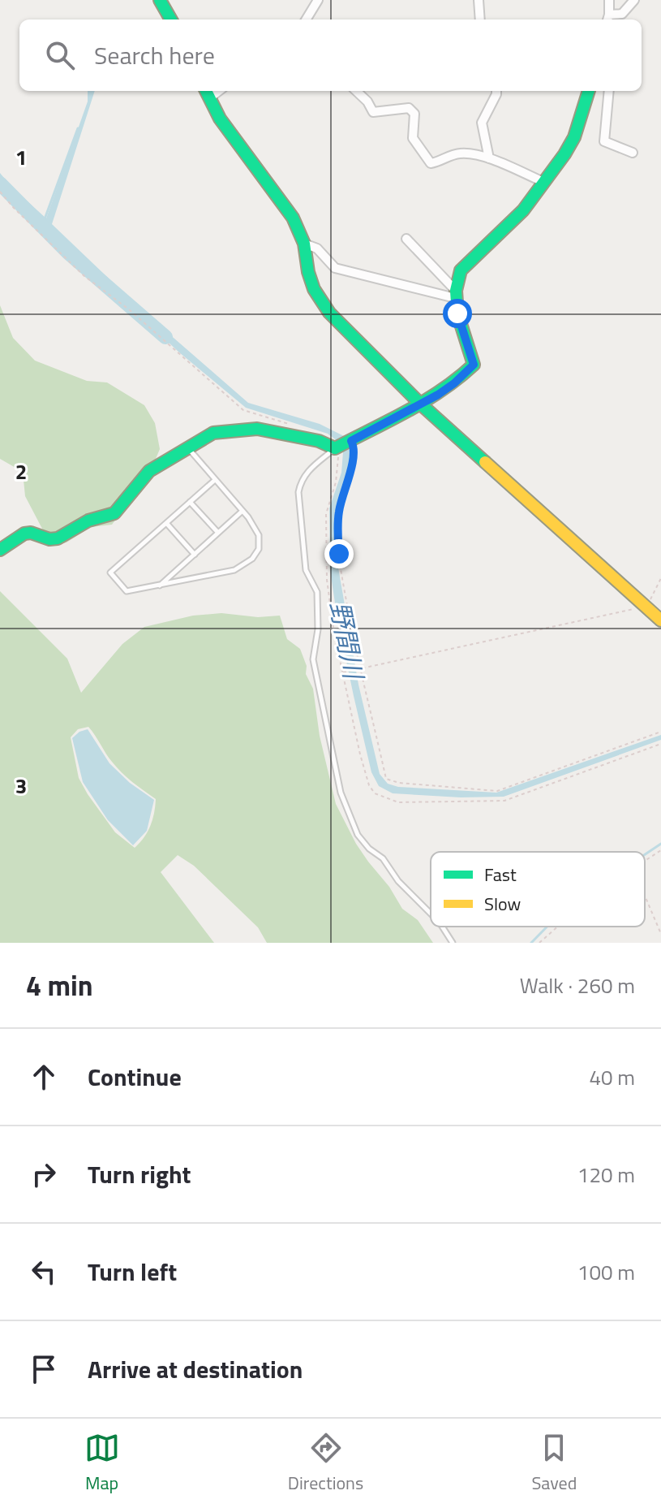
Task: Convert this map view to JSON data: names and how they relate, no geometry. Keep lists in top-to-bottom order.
{
  "water": ["野間川"],
  "legend": ["Fast", "Slow"],
  "page": {
    "search": "Search here",
    "heading": ["4 min", "Walk · 260 m"],
    "list": [
      ["Continue", "40 m"],
      ["Turn right", "120 m"],
      ["Turn left", "100 m"],
      "Arrive at destination"
    ],
    "nav": ["Map", "Directions", "Saved"]
  },
  "grid": {
    "rows": ["1", "2", "3"]
  }
}
